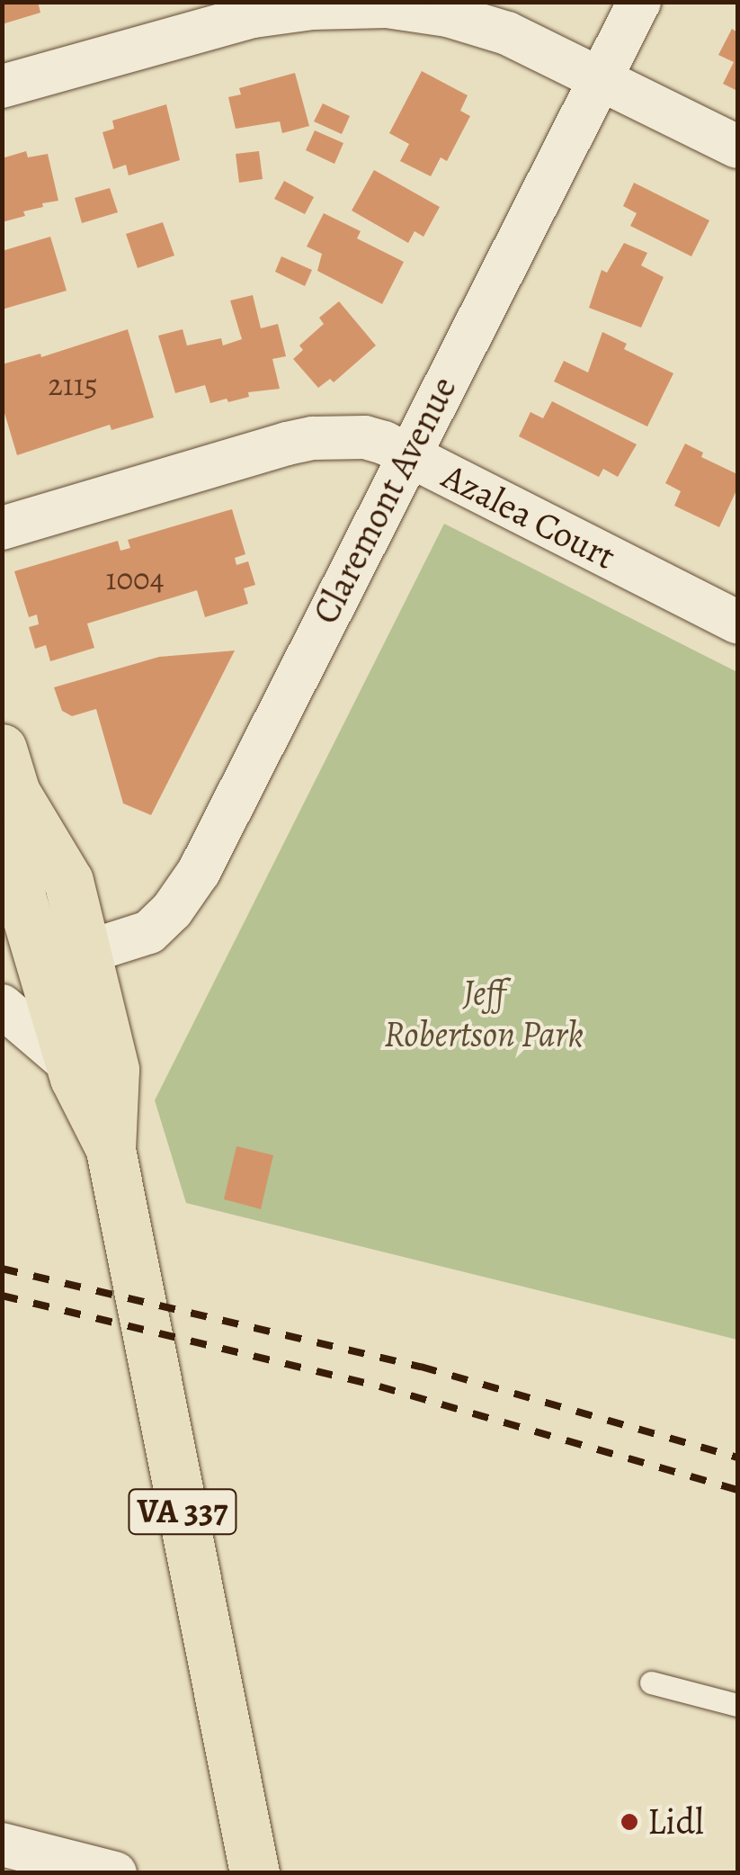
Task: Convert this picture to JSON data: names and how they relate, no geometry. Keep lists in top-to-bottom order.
{
  "streets": {
    "main road": ["VA 337"],
    "street": ["Claremont Avenue", "Azalea Court"]
  },
  "crossings": [
    ["Claremont Avenue", "Azalea Court"],
    ["Claremont Avenue", "VA 337"]
  ],
  "parks": ["Jeff Robertson Park"],
  "places": ["Lidl"],
  "house_numbers": ["2115", "1004"]
}
